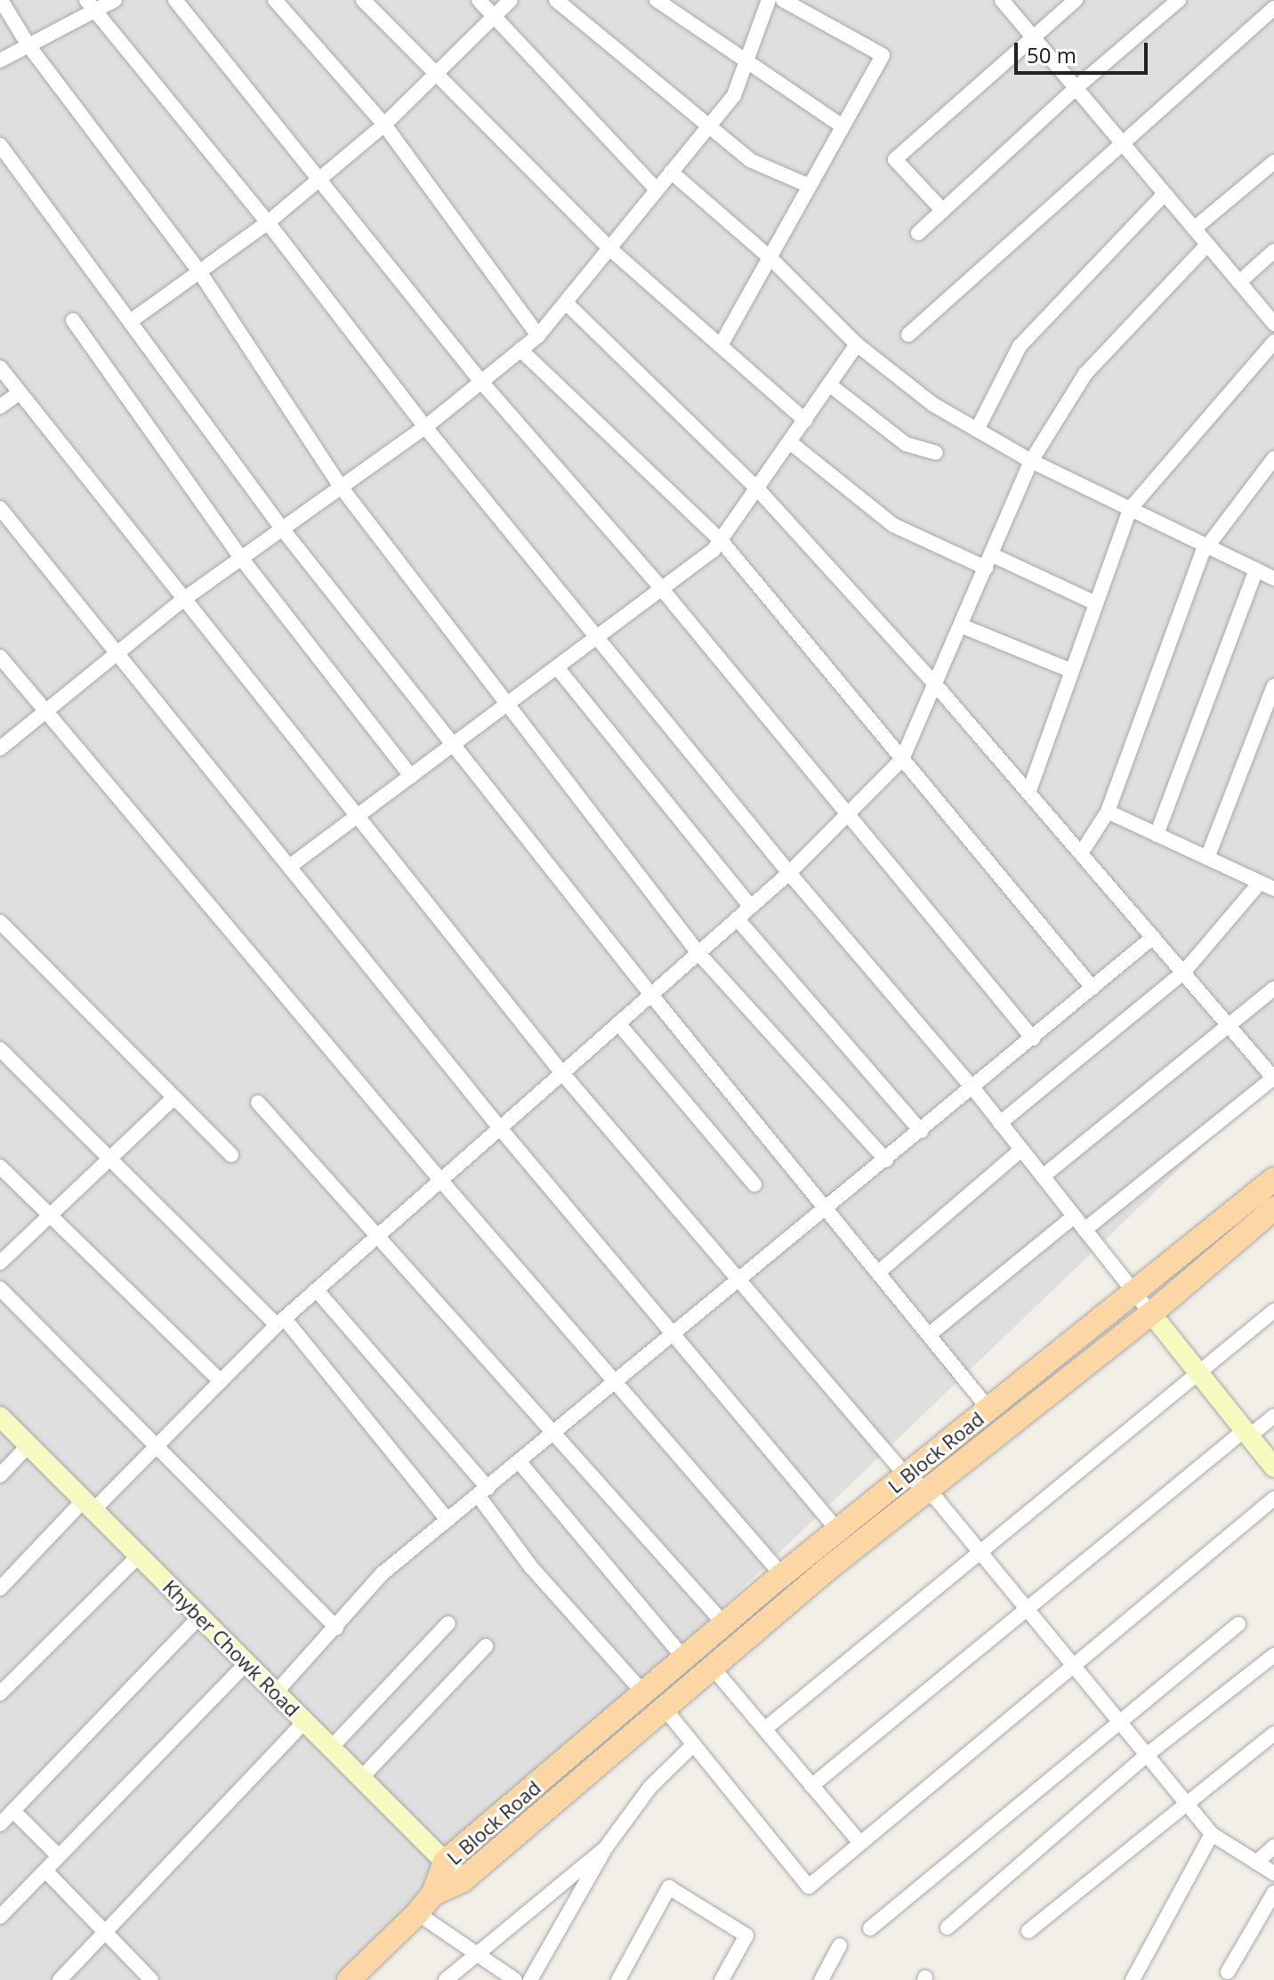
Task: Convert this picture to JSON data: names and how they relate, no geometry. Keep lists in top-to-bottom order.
{
  "streets": {
    "main road": ["L Block Road"],
    "street": ["Khyber Chowk Road"]
  },
  "crossings": [
    ["L Block Road", "Khyber Chowk Road"]
  ],
  "scale_bar": "50 m"
}
